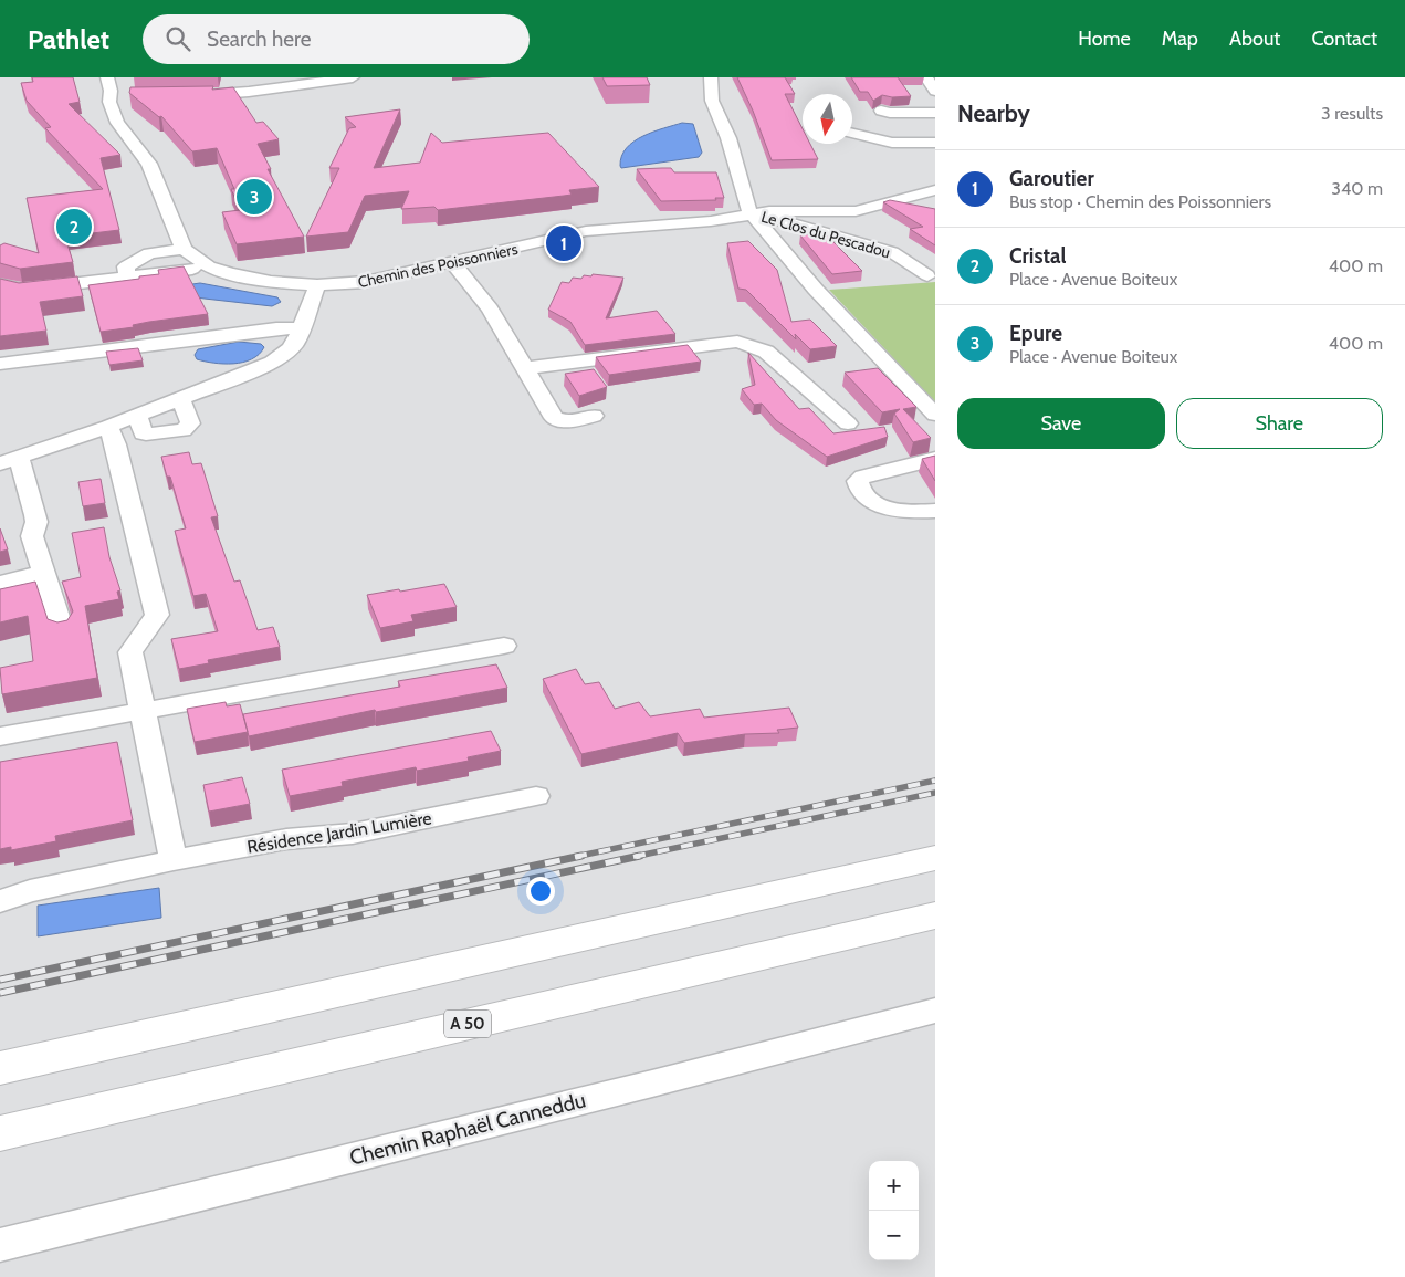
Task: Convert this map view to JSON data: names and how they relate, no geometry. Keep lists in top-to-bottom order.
{
  "streets": {
    "highway": ["A 50"],
    "street": [
      "Le Clos du Pescadou",
      "Chemin des Poissonniers",
      "Résidence Jardin Lumière",
      "Chemin Raphaël Canneddu"
    ]
  },
  "crossings": [
    ["Le Clos du Pescadou", "Chemin des Poissonniers"]
  ],
  "north": "bottom",
  "page": {
    "header": "Pathlet",
    "search": "Search here",
    "nav": [
      "Home",
      "Map",
      "About",
      "Contact"
    ],
    "heading": ["Nearby", "3 results"],
    "list": [
      {
        "mark": "1",
        "name": "Garoutier",
        "note": "Bus stop · Chemin des Poissonniers",
        "value": "340 m"
      },
      {
        "mark": "2",
        "name": "Cristal",
        "note": "Place · Avenue Boiteux",
        "value": "400 m"
      },
      {
        "mark": "3",
        "name": "Epure",
        "note": "Place · Avenue Boiteux",
        "value": "400 m"
      }
    ],
    "pins": ["3", "2", "1"],
    "buttons": ["Save", "Share"],
    "map_buttons": ["+", "−"]
  }
}
